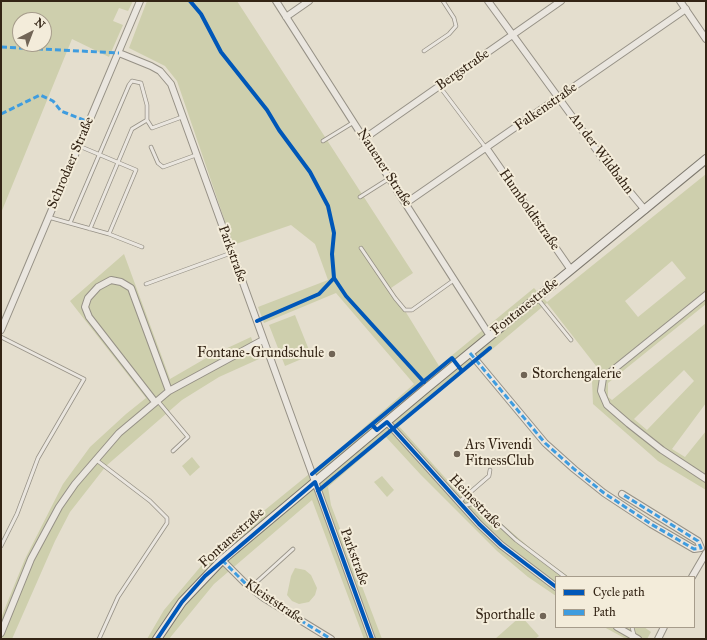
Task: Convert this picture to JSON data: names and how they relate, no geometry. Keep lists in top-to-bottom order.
{
  "streets": {
    "street": [
      "Bergstraße",
      "Falkenstraße",
      "An der Wildbahn",
      "Schrodaer Straße",
      "Nauener Straße",
      "Humboldtstraße",
      "Parkstraße",
      "Fontanestraße",
      "Heinestraße",
      "Kleiststraße"
    ]
  },
  "crossings": [
    ["Bergstraße", "An der Wildbahn"],
    ["Bergstraße", "Nauener Straße"],
    ["Falkenstraße", "An der Wildbahn"],
    ["Falkenstraße", "Nauener Straße"],
    ["Falkenstraße", "Humboldtstraße"],
    ["An der Wildbahn", "Fontanestraße"],
    ["Schrodaer Straße", "Parkstraße"],
    ["Nauener Straße", "Fontanestraße"],
    ["Humboldtstraße", "Fontanestraße"],
    ["Parkstraße", "Fontanestraße"],
    ["Fontanestraße", "Heinestraße"],
    ["Fontanestraße", "Kleiststraße"]
  ],
  "places": [
    "Fontane-Grundschule",
    "Storchengalerie",
    "Ars Vivendi FitnessClub",
    "Sporthalle"
  ],
  "legend": ["Cycle path", "Path"],
  "north": "top right"
}
